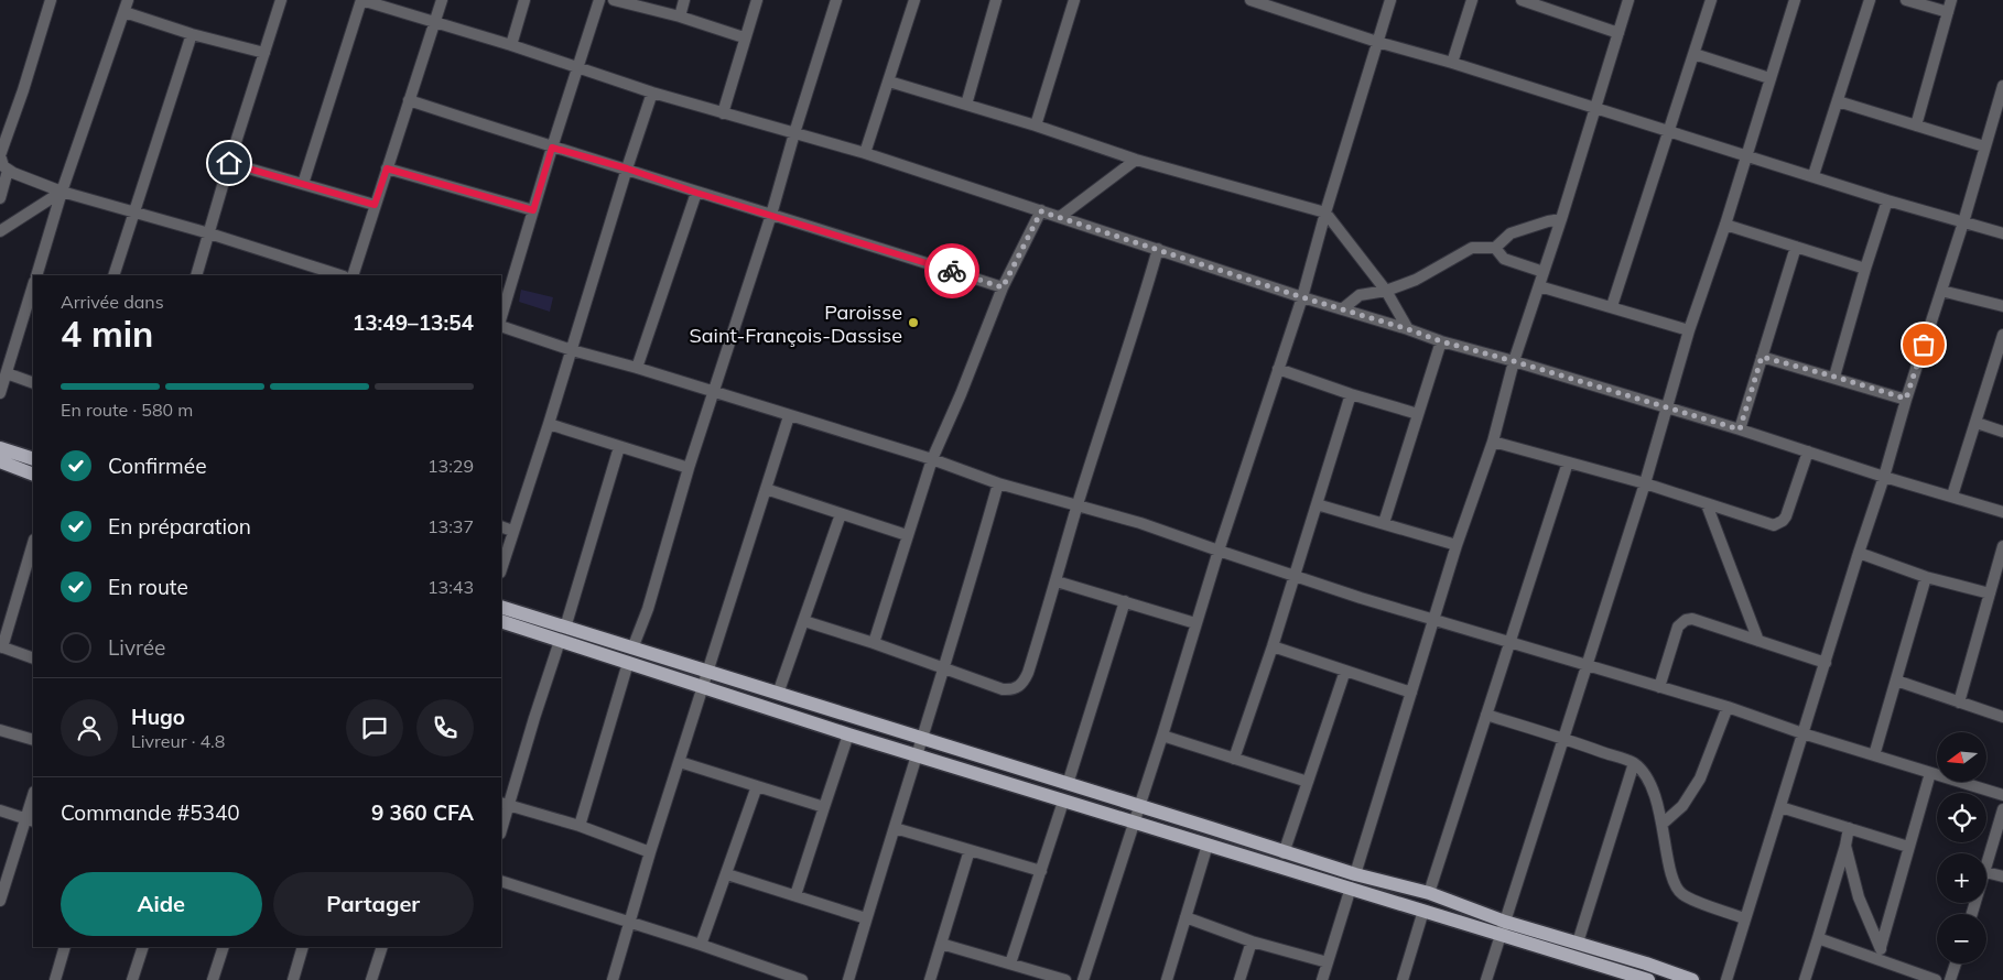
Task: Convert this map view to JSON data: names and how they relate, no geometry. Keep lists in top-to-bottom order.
{
  "places": ["Paroisse Saint-François-Dassise"],
  "north": "left",
  "page": {
    "heading": ["4 min", "Arrivée dans", "13:49–13:54"],
    "panel": [
      "Hugo",
      "Livreur · 4.8",
      "Commande #5340",
      "9 360 CFA"
    ],
    "bar": "En route · 580 m",
    "list": [
      ["Confirmée", "13:29"],
      ["En préparation", "13:37"],
      ["En route", "13:43"],
      "Livrée"
    ],
    "map_buttons": ["+", "−"],
    "buttons": ["Aide", "Partager"]
  }
}
